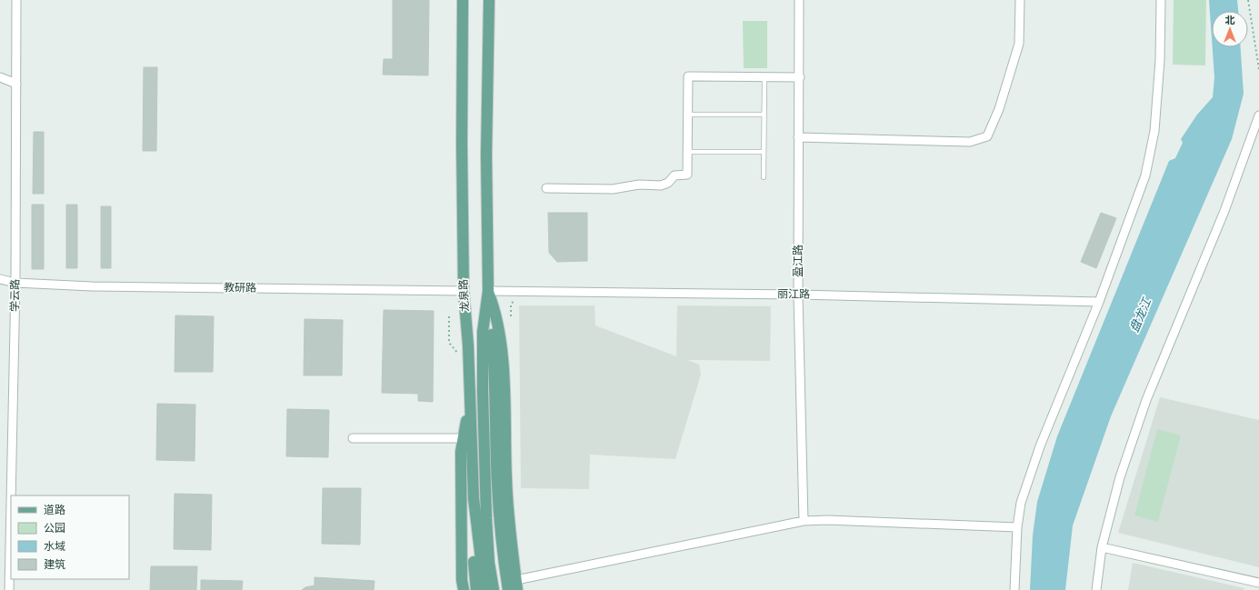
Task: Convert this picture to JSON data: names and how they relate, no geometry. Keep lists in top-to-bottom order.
{
  "streets": {
    "main road": ["龙泉路"],
    "street": [
      "盈江路",
      "教研路",
      "丽江路",
      "学云路"
    ]
  },
  "crossings": [
    ["盈江路", "丽江路"],
    ["教研路", "学云路"],
    ["教研路", "龙泉路"],
    ["丽江路", "龙泉路"]
  ],
  "water": ["盘龙江"],
  "legend": [
    "道路",
    "公园",
    "水域",
    "建筑"
  ],
  "north": "top"
}
